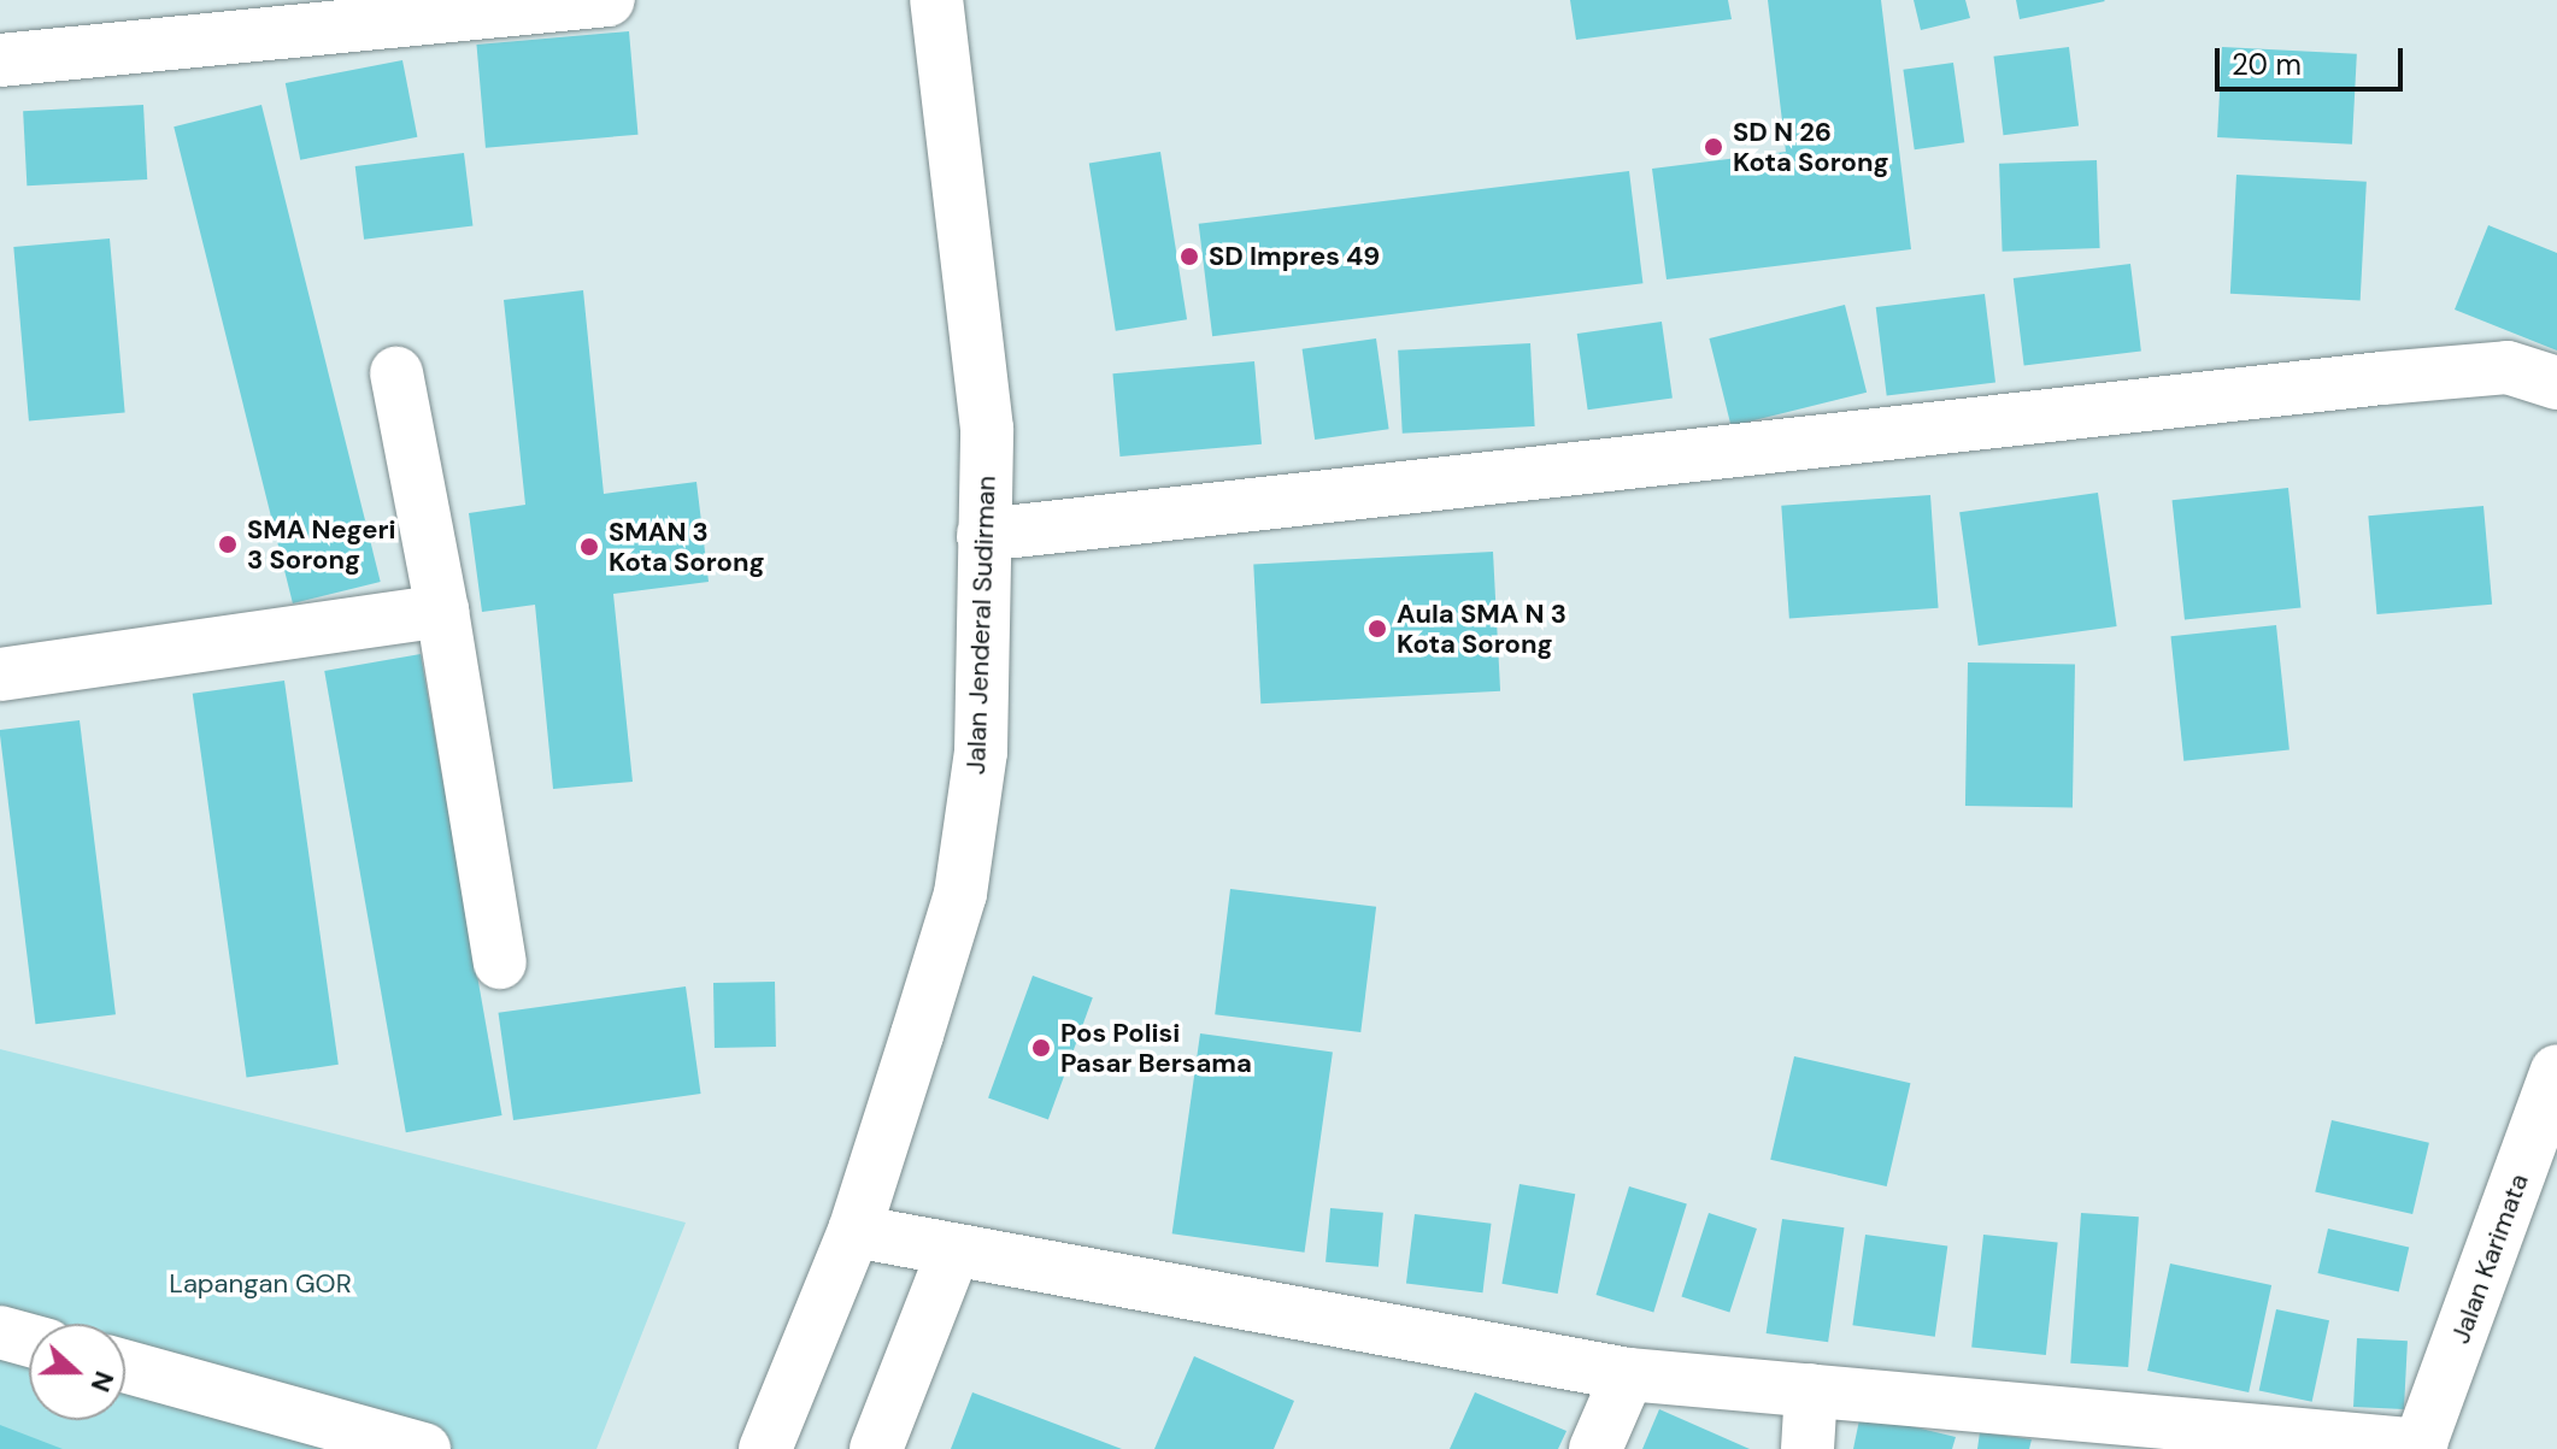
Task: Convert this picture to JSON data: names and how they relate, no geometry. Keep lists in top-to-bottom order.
{
  "streets": {
    "street": ["Jalan Jenderal Sudirman", "Jalan Karimata"]
  },
  "parks": ["Lapangan GOR"],
  "places": [
    "SD N 26 Kota Sorong",
    "SD Impres 49",
    "SMA Negeri 3 Sorong",
    "SMAN 3 Kota Sorong",
    "Aula SMA N 3 Kota Sorong",
    "Pos Polisi Pasar Bersama"
  ],
  "scale_bar": "20 m",
  "north": "right"
}
